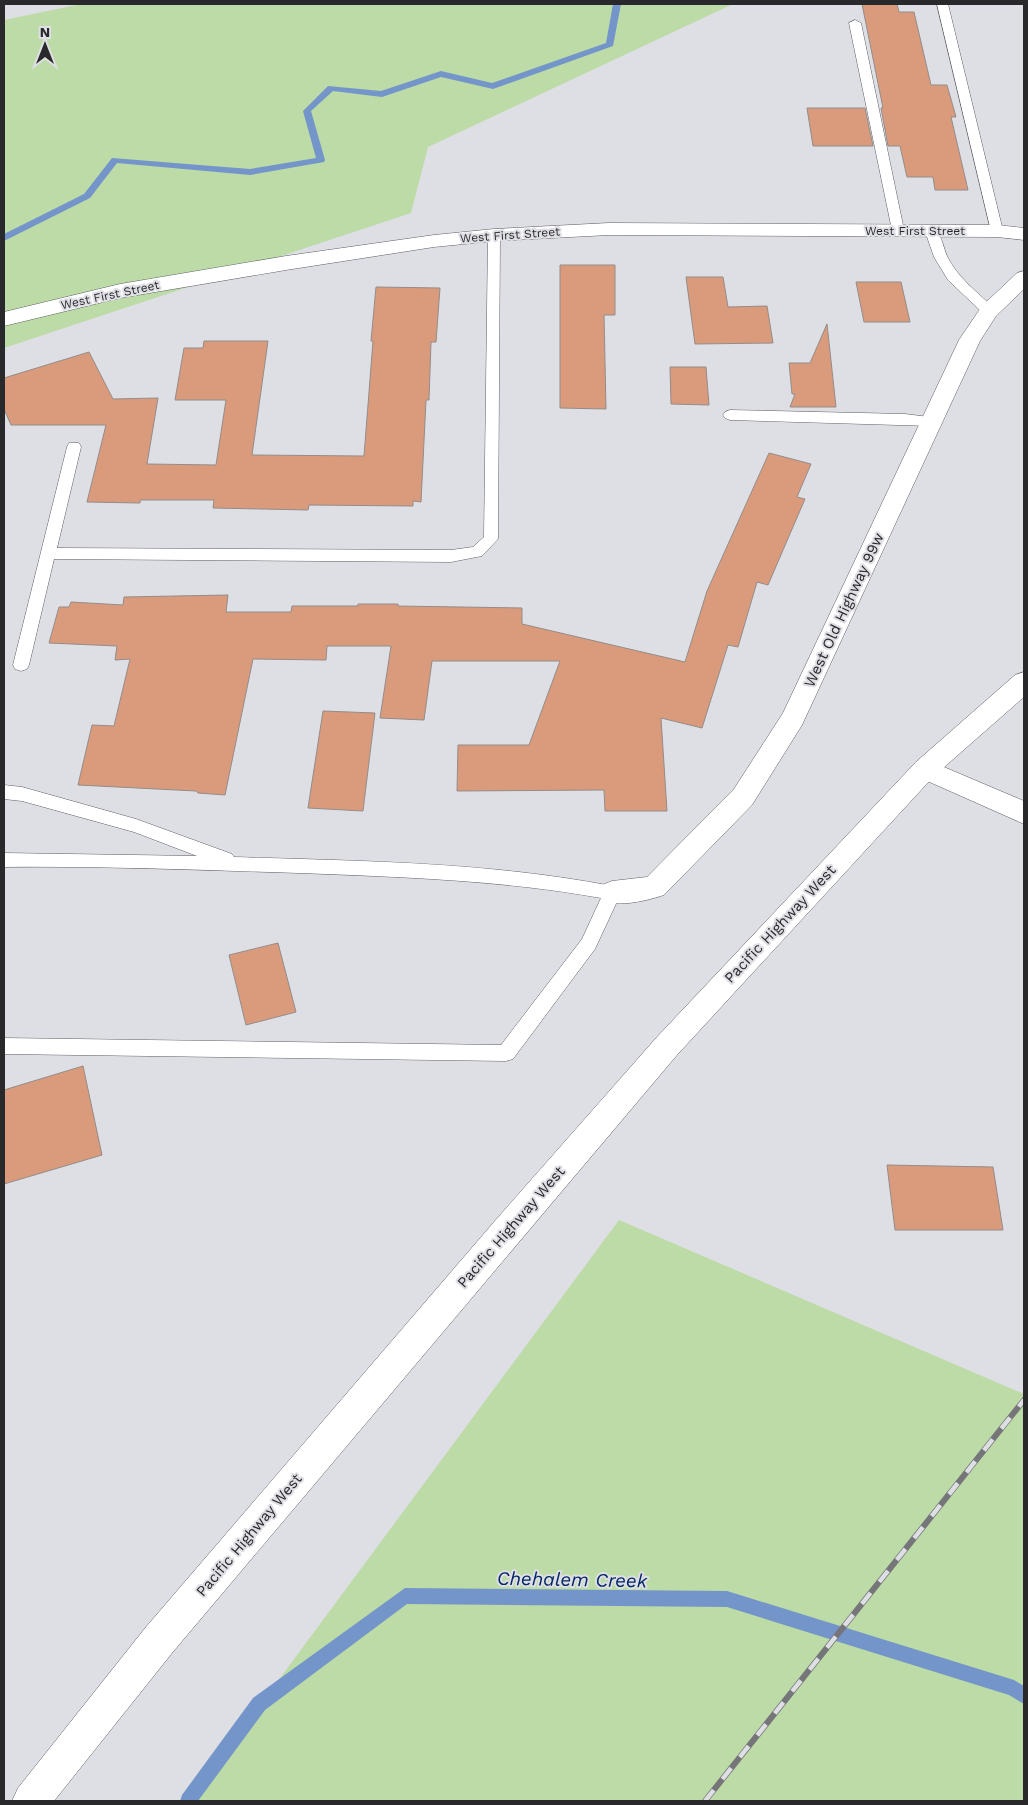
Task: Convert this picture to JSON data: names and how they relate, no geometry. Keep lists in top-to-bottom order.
{
  "streets": {
    "street": ["West First Street", "West Old Highway 99w", "Pacific Highway West"]
  },
  "water": ["Chehalem Creek"],
  "north": "top"
}
